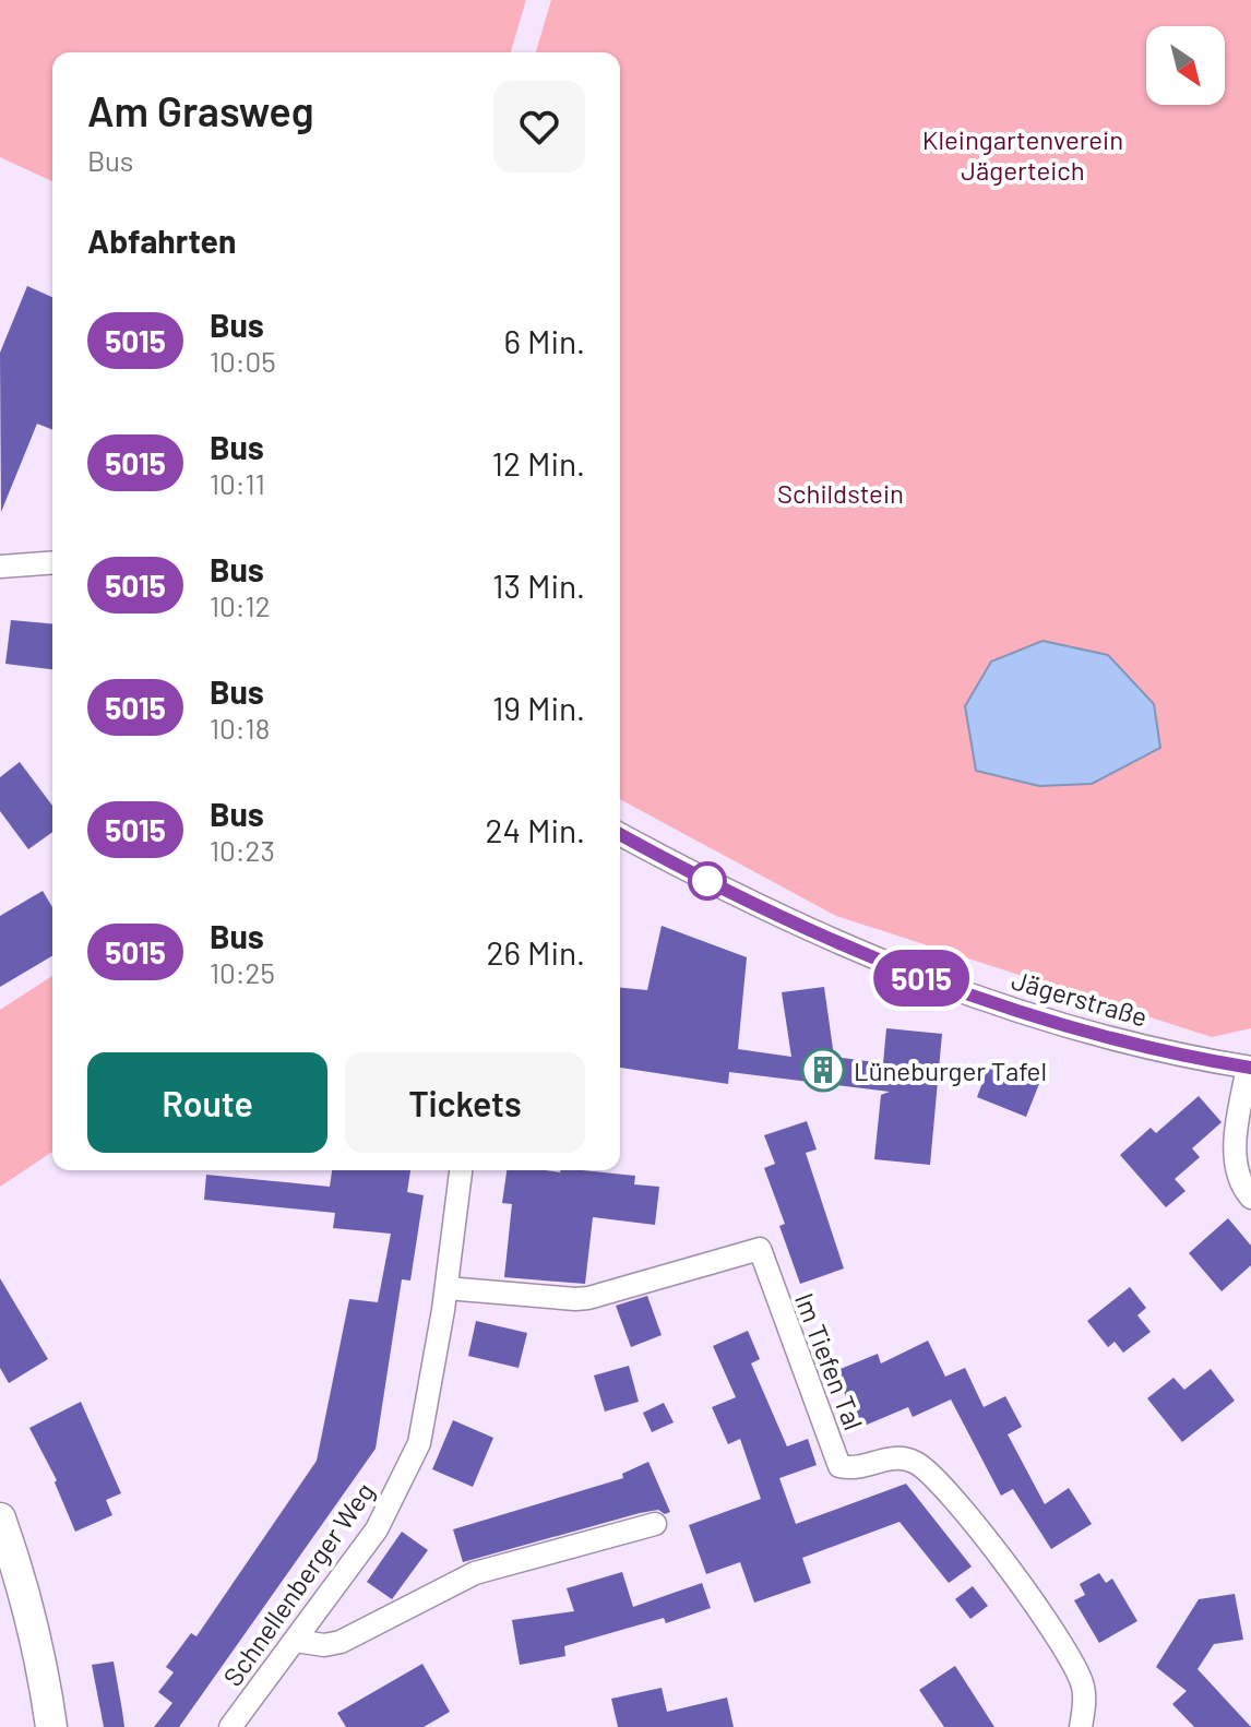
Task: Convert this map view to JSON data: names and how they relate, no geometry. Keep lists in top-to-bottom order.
{
  "streets": {
    "street": ["Jägerstraße", "Im Tiefen Tal", "Schnellenberger Weg"]
  },
  "crossings": [
    ["Im Tiefen Tal", "Schnellenberger Weg"]
  ],
  "parks": ["Kleingartenverein Jägerteich", "Schildstein"],
  "places": {
    "building": ["Lüneburger Tafel"]
  },
  "lines": ["bus line 5015"],
  "north": "bottom right",
  "page": {
    "on_map": "5015",
    "heading": [
      ["Am Grasweg", "Bus"],
      "Abfahrten"
    ],
    "list": [
      {
        "mark": "5015",
        "name": "Bus",
        "note": "10:05",
        "value": "6 Min."
      },
      {
        "mark": "5015",
        "name": "Bus",
        "note": "10:11",
        "value": "12 Min."
      },
      {
        "mark": "5015",
        "name": "Bus",
        "note": "10:12",
        "value": "13 Min."
      },
      {
        "mark": "5015",
        "name": "Bus",
        "note": "10:18",
        "value": "19 Min."
      },
      {
        "mark": "5015",
        "name": "Bus",
        "note": "10:23",
        "value": "24 Min."
      },
      {
        "mark": "5015",
        "name": "Bus",
        "note": "10:25",
        "value": "26 Min."
      }
    ],
    "buttons": ["Route", "Tickets"]
  }
}
